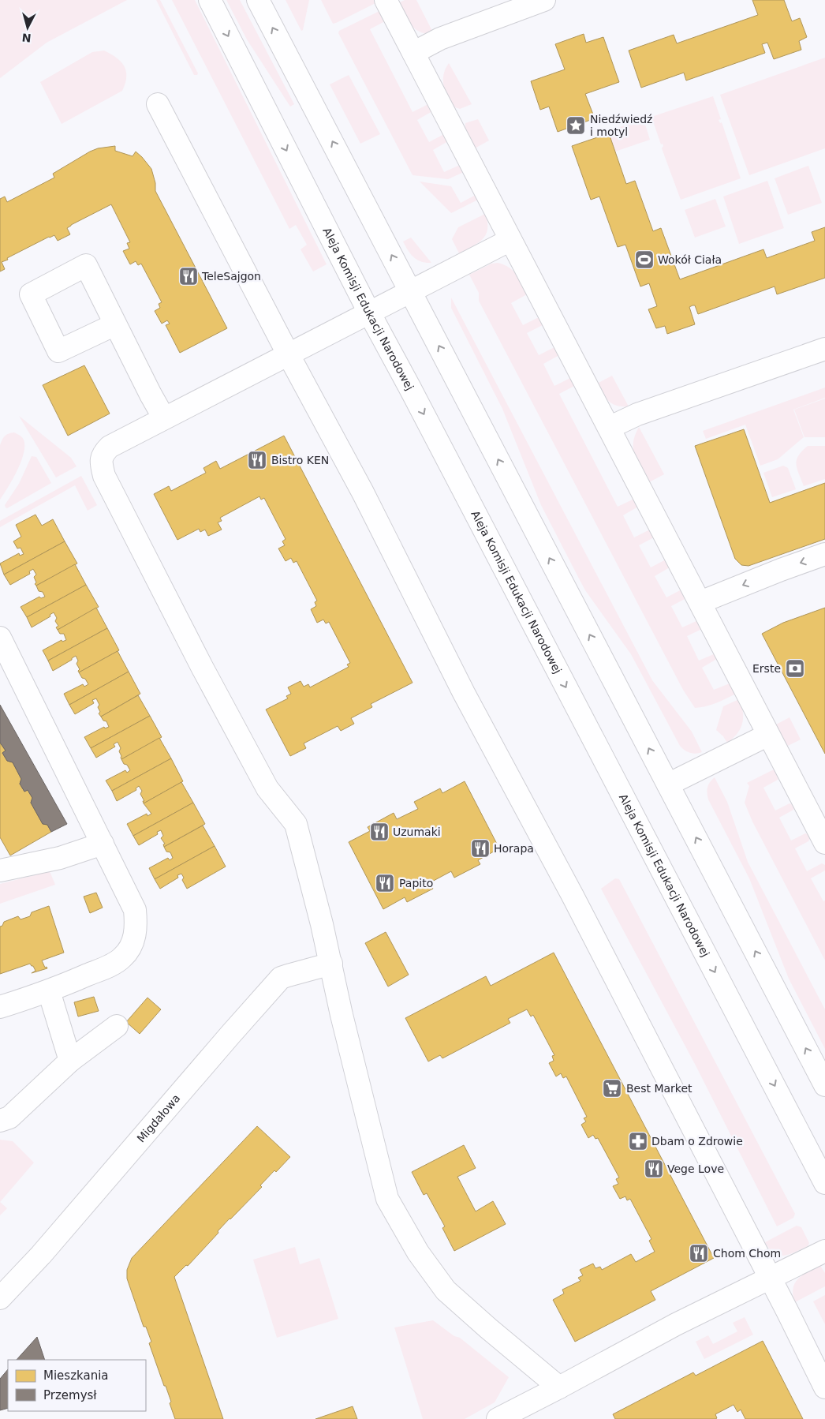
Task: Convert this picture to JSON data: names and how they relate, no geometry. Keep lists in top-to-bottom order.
{
  "streets": {
    "street": ["Aleja Komisji Edukacji Narodowej", "Migdałowa"]
  },
  "places": {
    "place": ["Niedźwiedź i motyl"],
    "sports": ["Wokół Ciała"],
    "restaurant": [
      "TeleSajgon",
      "Bistro KEN",
      "Uzumaki",
      "Horapa",
      "Papito",
      "Vege Love",
      "Chom Chom"
    ],
    "bank": ["Erste"],
    "supermarket": ["Best Market"],
    "pharmacy": ["Dbam o Zdrowie"]
  },
  "legend": ["Mieszkania", "Przemysł"],
  "north": "bottom"
}
